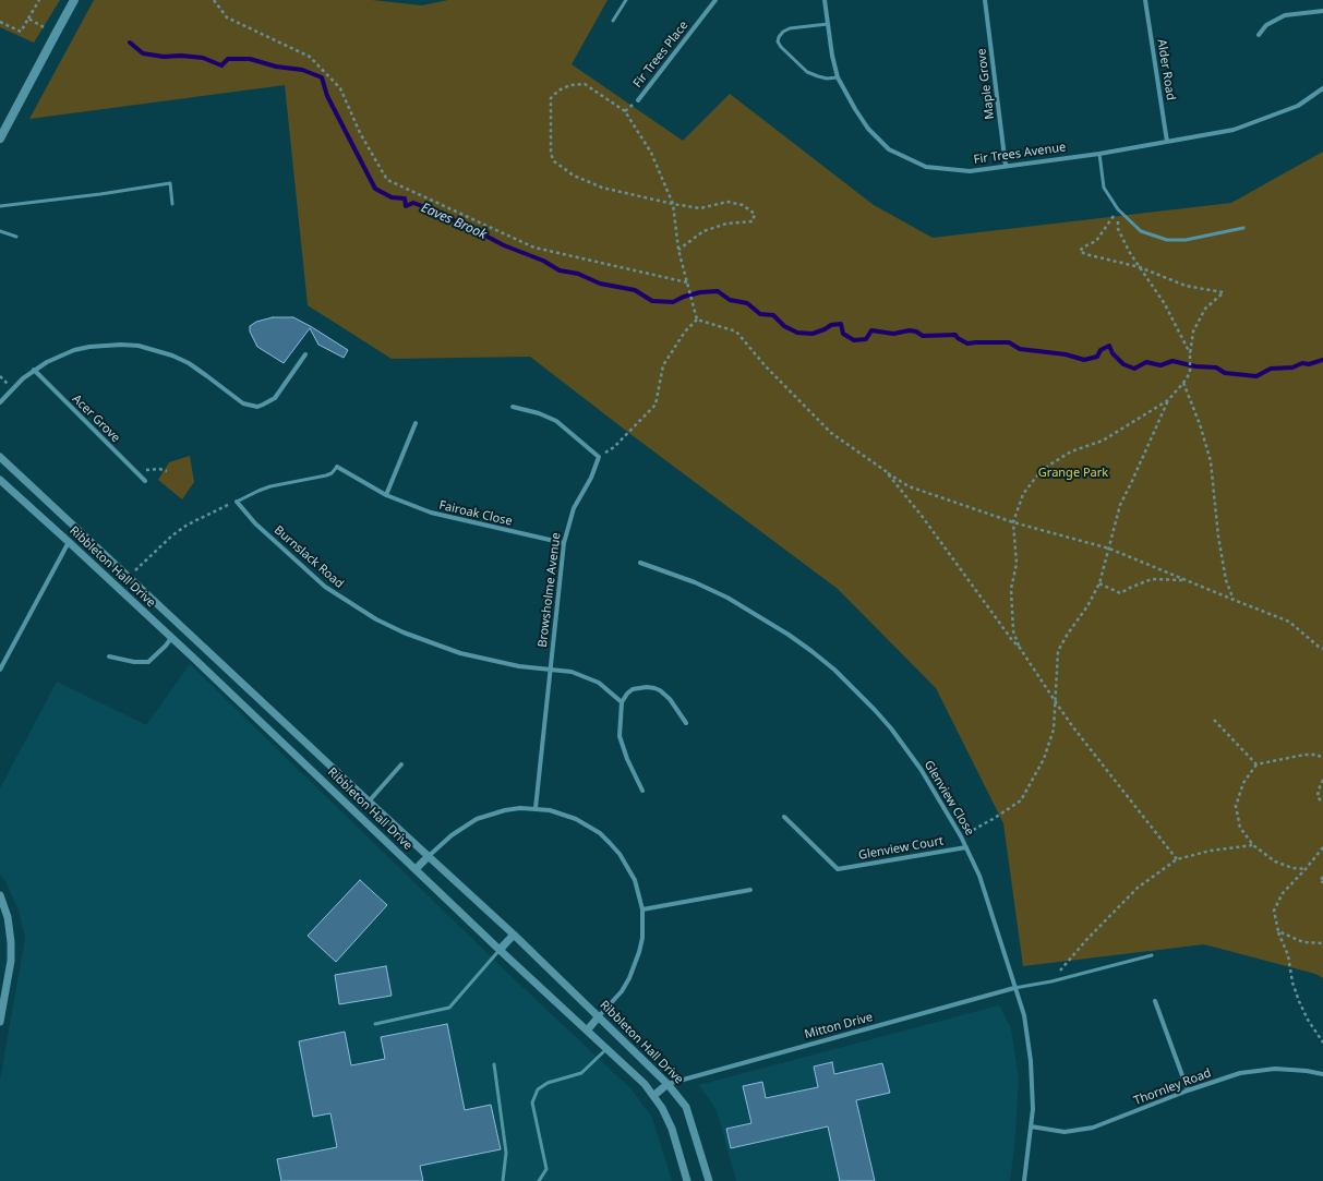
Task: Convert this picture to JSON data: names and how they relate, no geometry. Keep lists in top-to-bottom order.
{
  "streets": {
    "street": [
      "Fir Trees Place",
      "Alder Road",
      "Maple Grove",
      "Fir Trees Avenue",
      "Acer Grove",
      "Fairoak Close",
      "Burnslack Road",
      "Ribbleton Hall Drive",
      "Browsholme Avenue",
      "Glenview Close",
      "Glenview Court",
      "Mitton Drive",
      "Thornley Road"
    ]
  },
  "crossings": [
    ["Alder Road", "Fir Trees Avenue"],
    ["Maple Grove", "Fir Trees Avenue"],
    ["Fairoak Close", "Browsholme Avenue"],
    ["Burnslack Road", "Browsholme Avenue"],
    ["Ribbleton Hall Drive", "Mitton Drive"],
    ["Glenview Close", "Glenview Court"],
    ["Glenview Close", "Mitton Drive"],
    ["Glenview Close", "Thornley Road"]
  ],
  "water": ["Eaves Brook"],
  "parks": ["Grange Park"]
}
